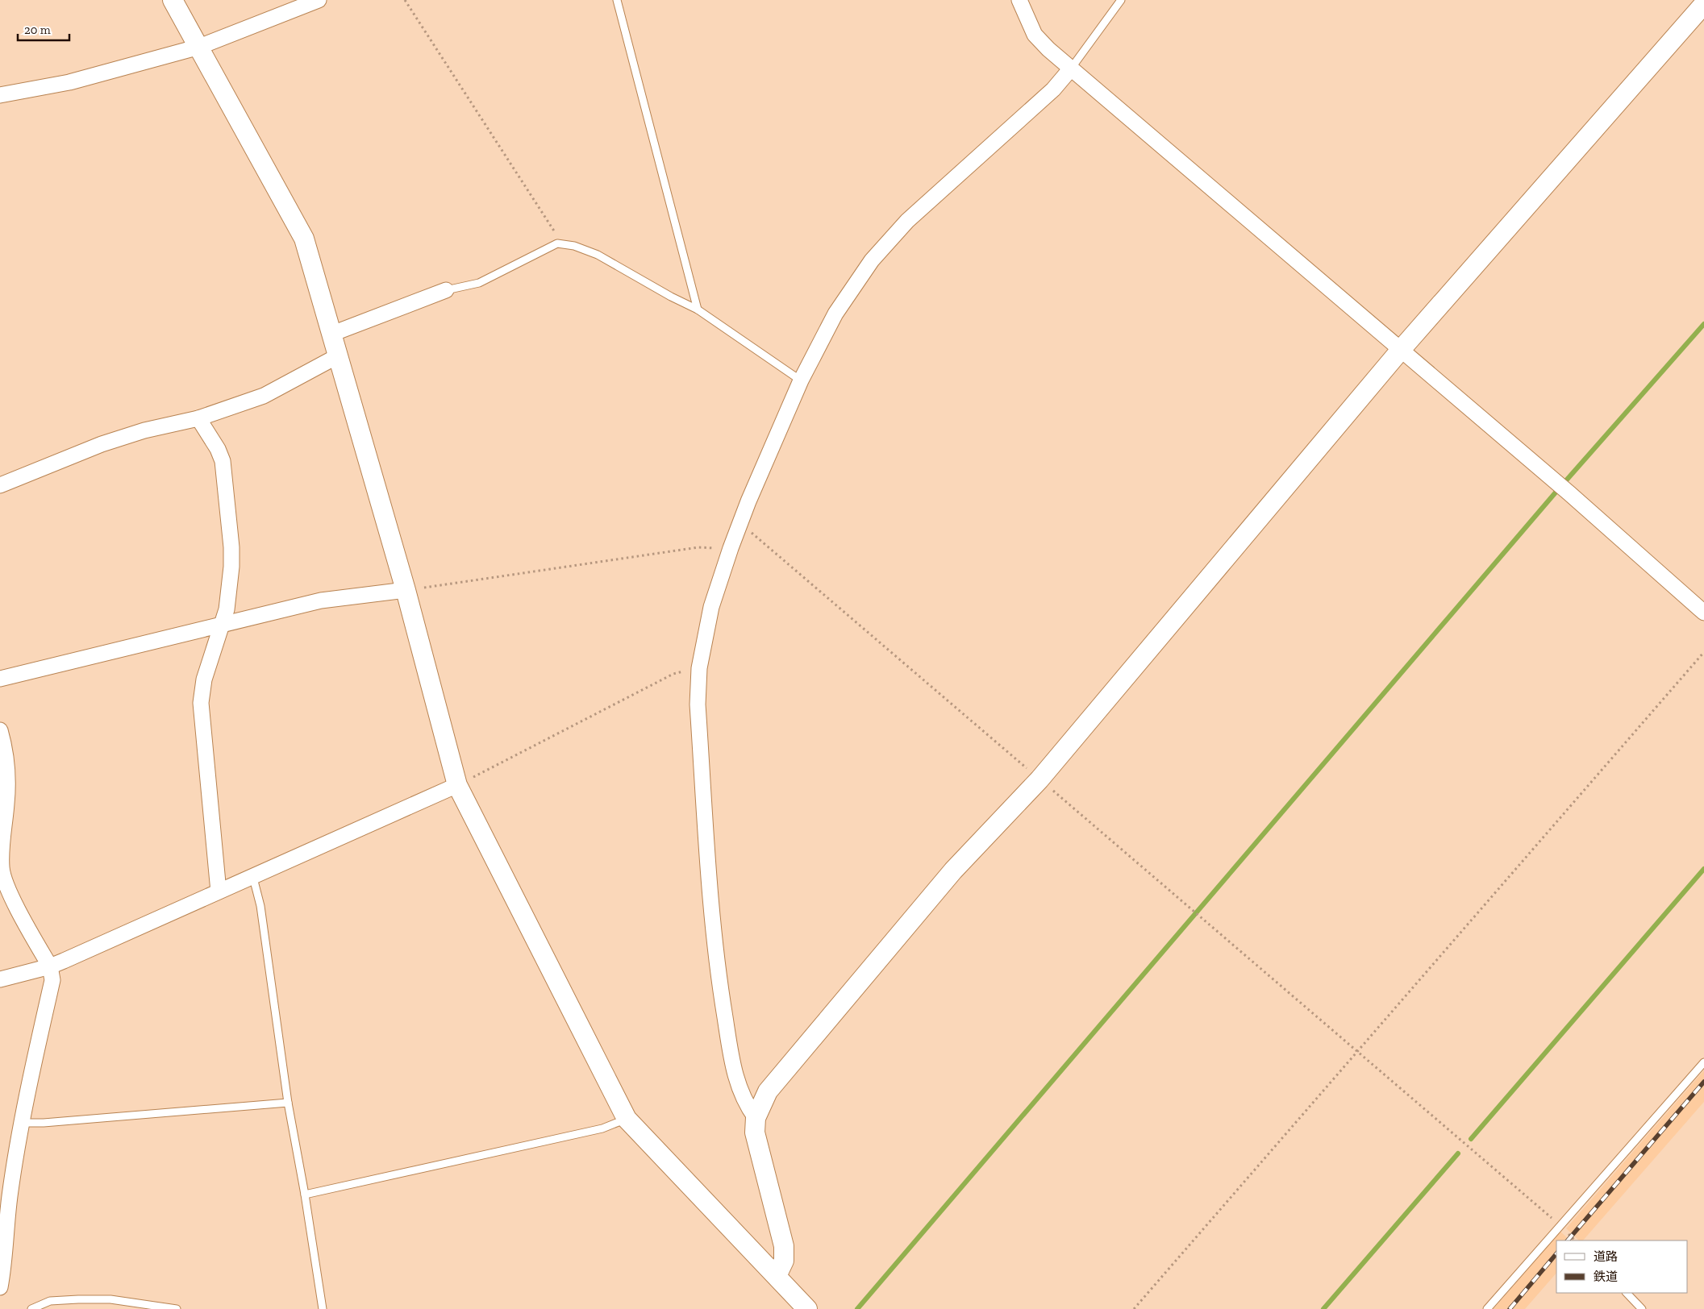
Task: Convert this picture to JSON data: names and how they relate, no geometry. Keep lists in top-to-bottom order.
{
  "legend": ["道路", "鉄道"],
  "scale_bar": "20 m"
}
